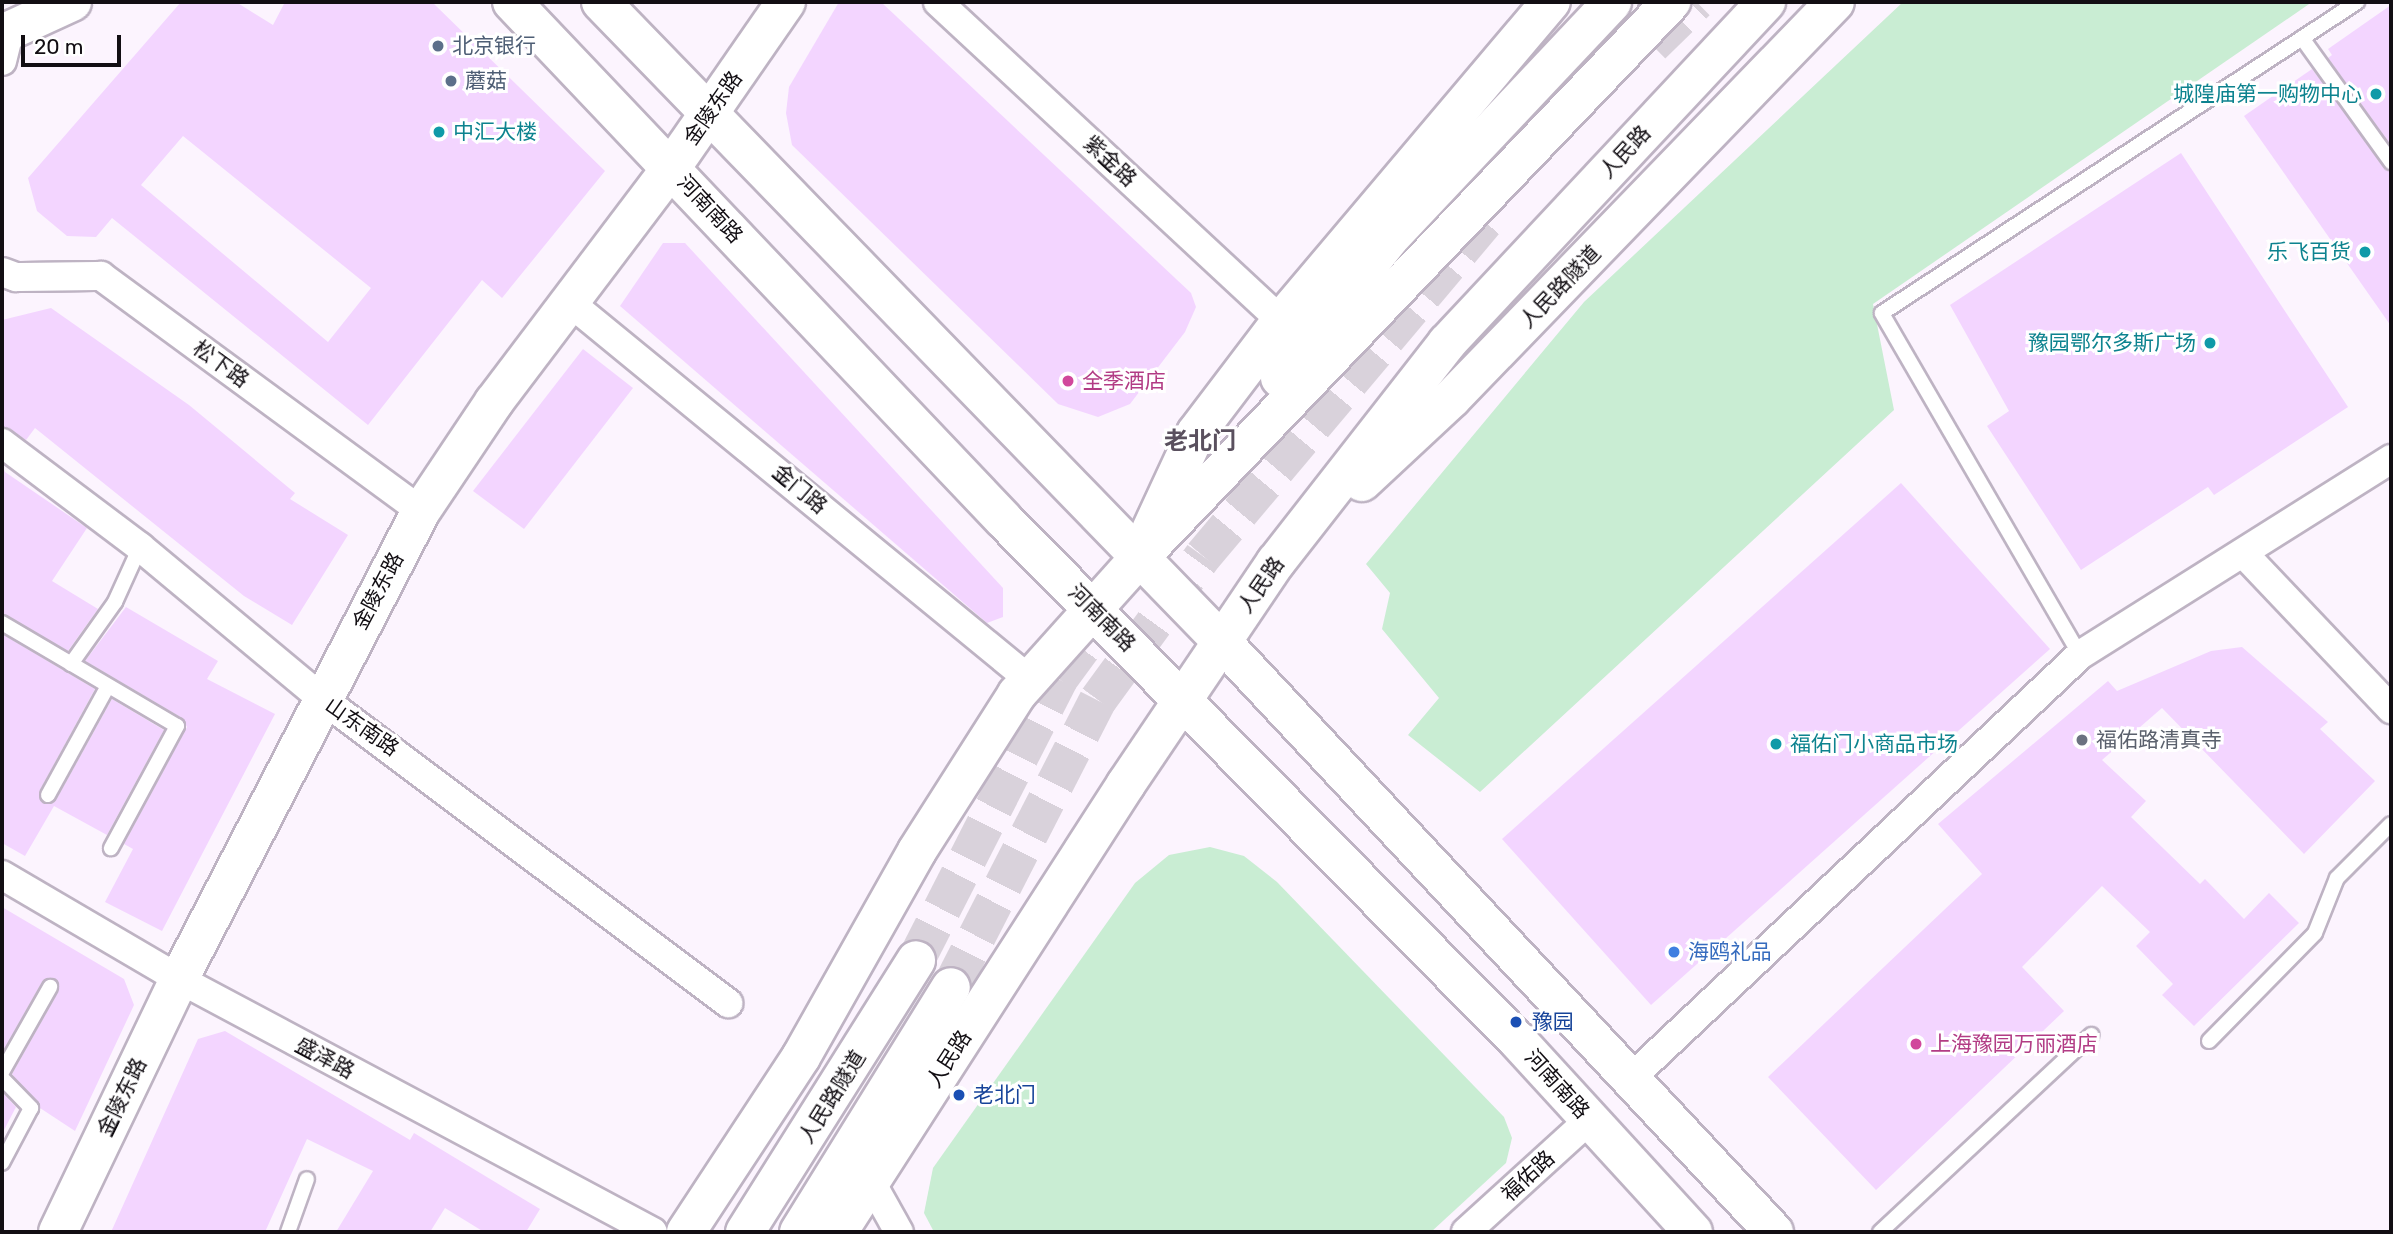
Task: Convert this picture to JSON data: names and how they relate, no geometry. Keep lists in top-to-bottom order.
{
  "streets": {
    "main road": [
      "金陵东路",
      "人民路",
      "河南南路",
      "人民路隧道"
    ],
    "street": [
      "紫金路",
      "松下路",
      "金门路",
      "山东南路",
      "盛泽路",
      "福佑路"
    ]
  },
  "crossings": [
    ["金陵东路", "河南南路"],
    ["金陵东路", "松下路"],
    ["金陵东路", "金门路"],
    ["金陵东路", "山东南路"],
    ["金陵东路", "盛泽路"],
    ["人民路", "河南南路"],
    ["人民路", "人民路隧道"],
    ["河南南路", "福佑路"]
  ],
  "districts": ["老北门"],
  "places": [
    "北京银行",
    "蘑菇",
    "城隍庙第一购物中心",
    "中汇大楼",
    "乐飞百货",
    "豫园鄂尔多斯广场",
    "全季酒店",
    "福佑路清真寺",
    "福佑门小商品市场",
    "海鸥礼品",
    "豫园",
    "上海豫园万丽酒店",
    "老北门"
  ],
  "scale_bar": "20 m"
}
